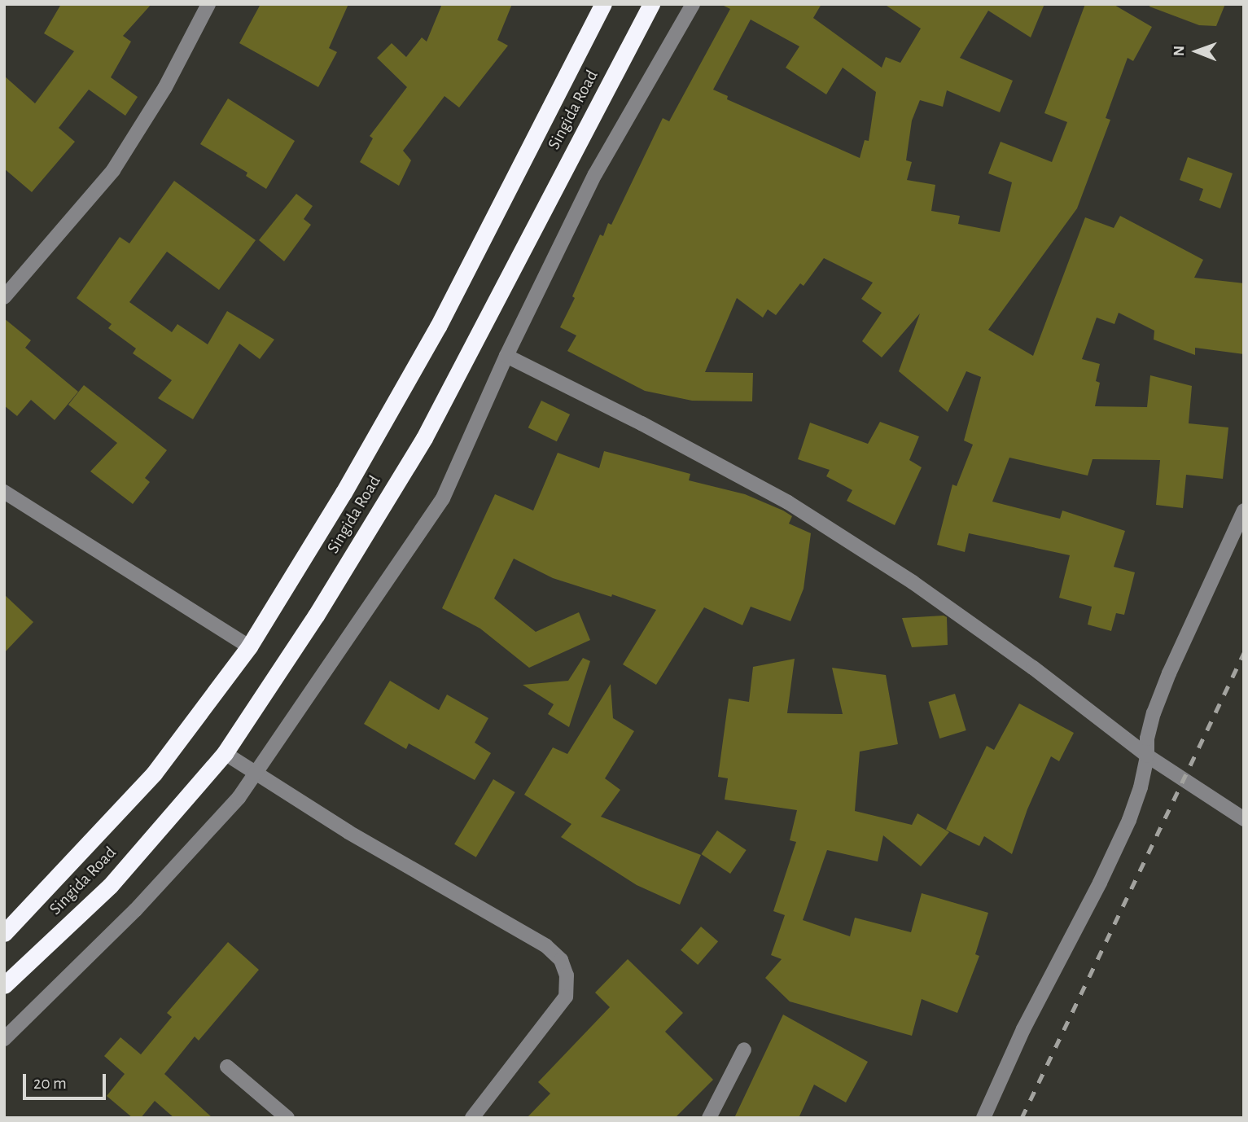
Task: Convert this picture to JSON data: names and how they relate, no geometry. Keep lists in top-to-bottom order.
{
  "streets": {
    "highway": ["Singida Road"]
  },
  "scale_bar": "20 m",
  "north": "left"
}
